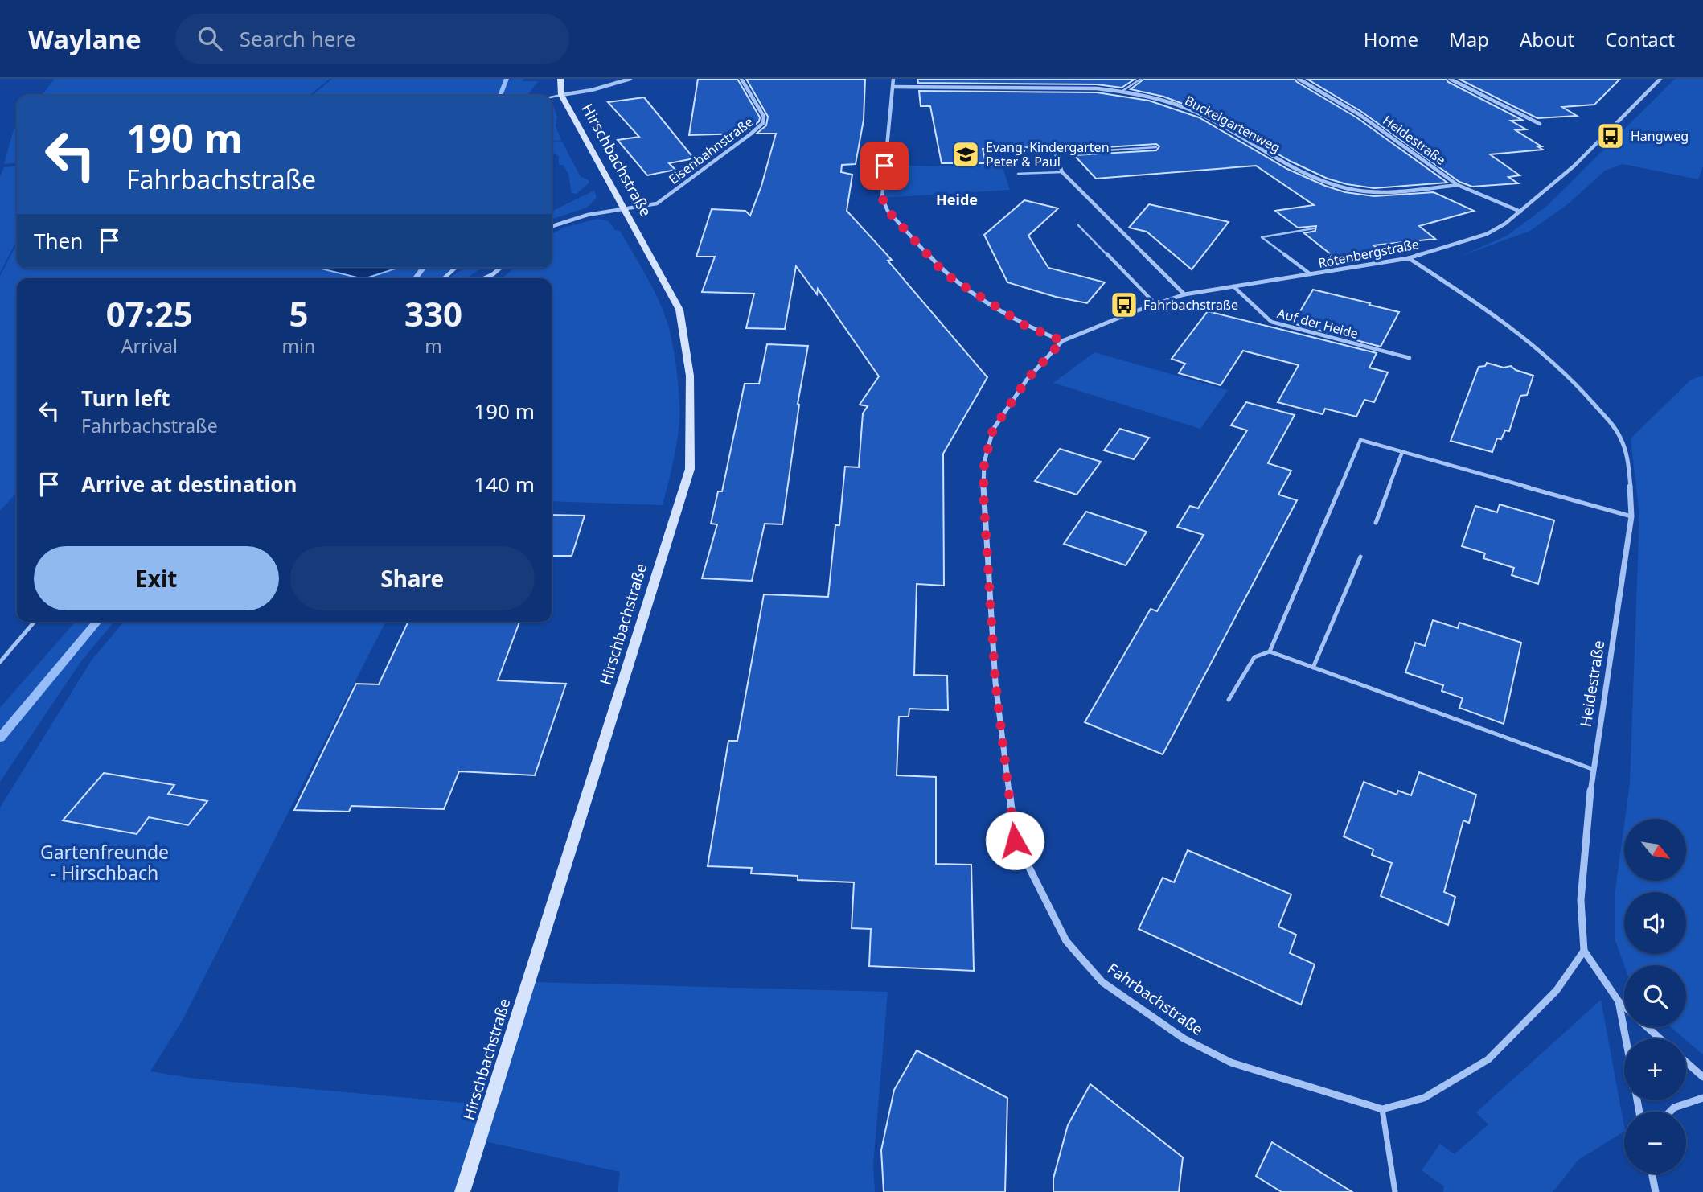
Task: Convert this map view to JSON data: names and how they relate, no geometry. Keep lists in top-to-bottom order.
{
  "streets": {
    "street": [
      "Buckelgartenweg",
      "Heidestraße",
      "Eisenbahnstraße",
      "Hirschbachstraße",
      "Rötenbergstraße",
      "Fahrbachstraße"
    ],
    "lane": ["Auf der Heide"]
  },
  "crossings": [
    ["Buckelgartenweg", "Heidestraße"],
    ["Heidestraße", "Rötenbergstraße"],
    ["Eisenbahnstraße", "Hirschbachstraße"],
    ["Rötenbergstraße", "Auf der Heide"],
    ["Rötenbergstraße", "Fahrbachstraße"]
  ],
  "districts": ["Heide"],
  "parks": ["Gartenfreunde - Hirschbach"],
  "places": {
    "bus stop": ["Hangweg", "Fahrbachstraße"],
    "school or university": ["Evang. Kindergarten Peter & Paul"]
  },
  "north": "bottom right",
  "page": {
    "header": "Waylane",
    "search": "Search here",
    "nav": [
      "Home",
      "Map",
      "About",
      "Contact"
    ],
    "turn": ["190 m", "Fahrbachstraße"],
    "then": "Then",
    "eta": [
      "07:25",
      "Arrival",
      "5",
      "min",
      "330",
      "m"
    ],
    "list": [
      {
        "name": "Turn left",
        "note": "Fahrbachstraße",
        "value": "190 m"
      },
      {
        "name": "Arrive at destination",
        "value": "140 m"
      }
    ],
    "buttons": ["Exit", "Share"],
    "map_buttons": ["+", "−"]
  }
}
